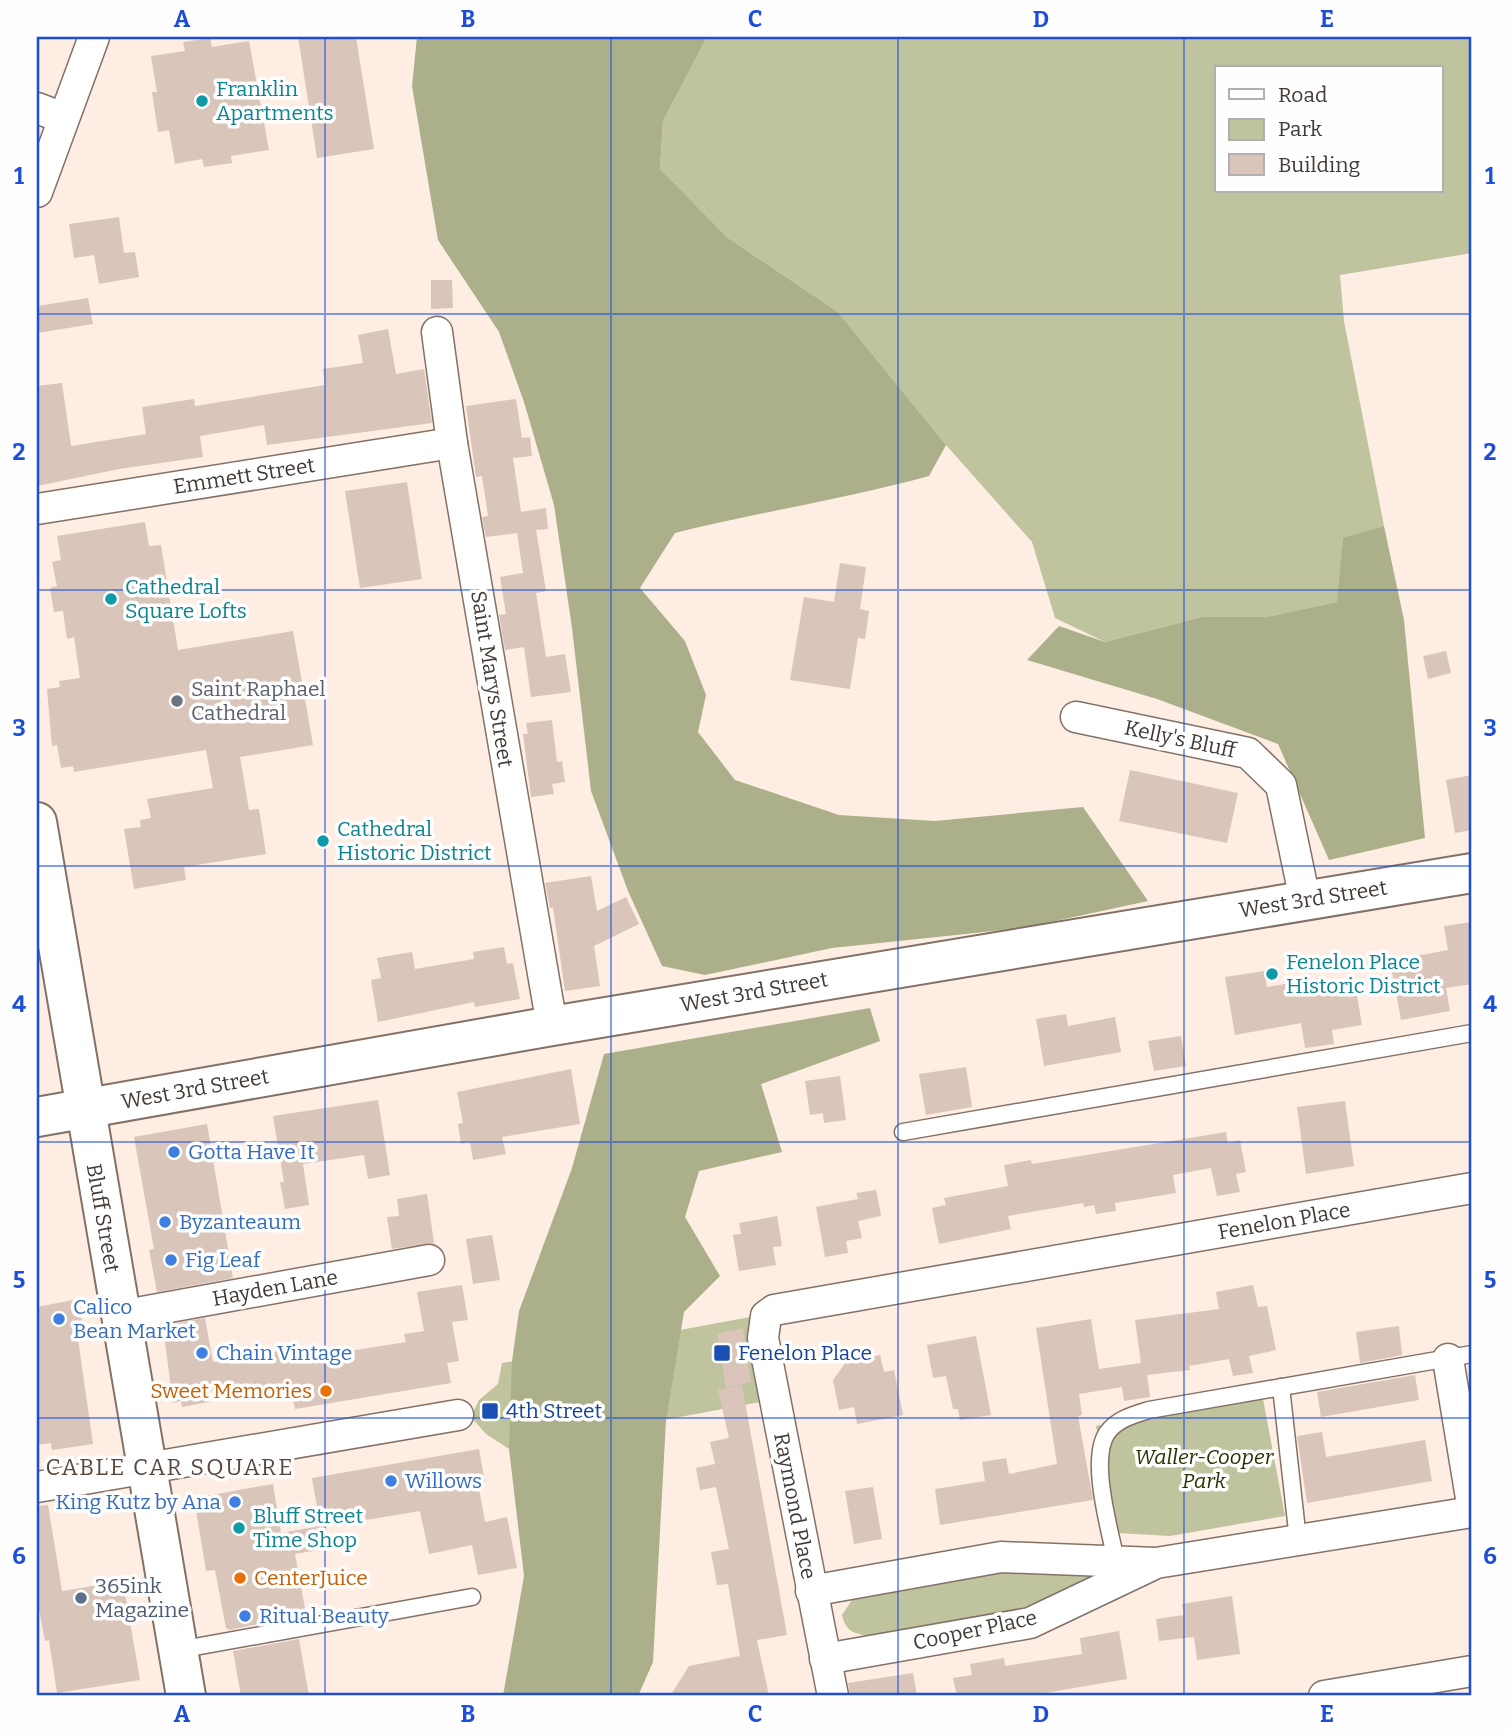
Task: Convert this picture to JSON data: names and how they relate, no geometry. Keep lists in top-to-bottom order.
{
  "streets": {
    "street": [
      "Emmett Street",
      "Saint Marys Street",
      "Kelly's Bluff",
      "West 3rd Street",
      "Bluff Street",
      "Fenelon Place",
      "Hayden Lane",
      "Raymond Place",
      "Cooper Place"
    ]
  },
  "crossings": [
    ["Emmett Street", "Saint Marys Street"],
    ["Saint Marys Street", "West 3rd Street"],
    ["Kelly's Bluff", "West 3rd Street"],
    ["West 3rd Street", "Bluff Street"],
    ["Bluff Street", "Hayden Lane"],
    ["Fenelon Place", "Raymond Place"],
    ["Raymond Place", "Cooper Place"]
  ],
  "districts": ["CABLE CAR SQUARE"],
  "parks": ["Waller-Cooper Park"],
  "places": {
    "other": [
      "Franklin Apartments",
      "Cathedral Square Lofts",
      "Saint Raphael Cathedral",
      "Cathedral Historic District",
      "Fenelon Place Historic District",
      "Gotta Have It",
      "Byzanteaum",
      "Fig Leaf",
      "Calico Bean Market",
      "Chain Vintage",
      "Sweet Memories",
      "Willows",
      "King Kutz by Ana",
      "Bluff Street Time Shop",
      "CenterJuice",
      "365ink Magazine",
      "Ritual Beauty"
    ],
    "transit": ["Fenelon Place", "4th Street"]
  },
  "legend": ["Road", "Park", "Building"],
  "grid": {
    "columns": [
      "A",
      "B",
      "C",
      "D",
      "E"
    ],
    "rows": [
      "1",
      "2",
      "3",
      "4",
      "5",
      "6"
    ]
  }
}
